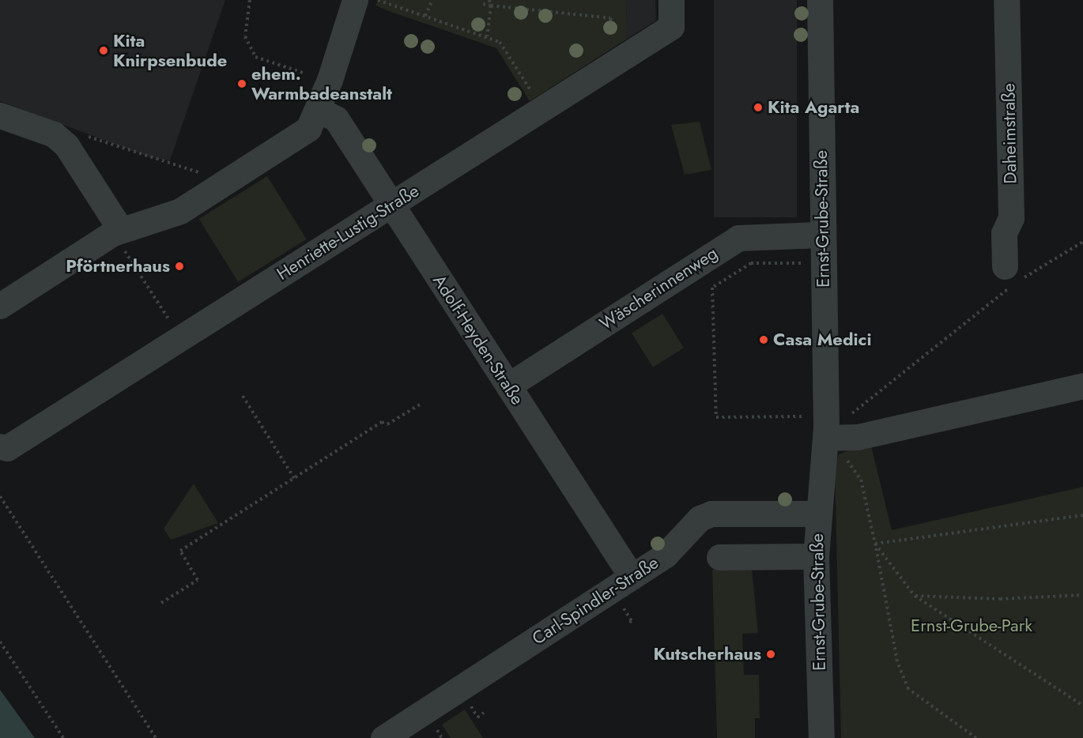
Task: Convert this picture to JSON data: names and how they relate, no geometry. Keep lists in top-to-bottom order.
{
  "streets": {
    "street": [
      "Daheimstraße",
      "Ernst-Grube-Straße",
      "Henriette-Lustig-Straße",
      "Wäscherinnenweg",
      "Adolf-Heyden-Straße",
      "Carl-Spindler-Straße"
    ]
  },
  "crossings": [
    ["Ernst-Grube-Straße", "Wäscherinnenweg"],
    ["Ernst-Grube-Straße", "Carl-Spindler-Straße"],
    ["Henriette-Lustig-Straße", "Adolf-Heyden-Straße"],
    ["Wäscherinnenweg", "Adolf-Heyden-Straße"],
    ["Adolf-Heyden-Straße", "Carl-Spindler-Straße"]
  ],
  "parks": ["Ernst-Grube-Park"],
  "places": [
    "Kita Knirpsenbude",
    "ehem. Warmbadeanstalt",
    "Kita Agarta",
    "Pförtnerhaus",
    "Casa Medici",
    "Kutscherhaus"
  ]
}
